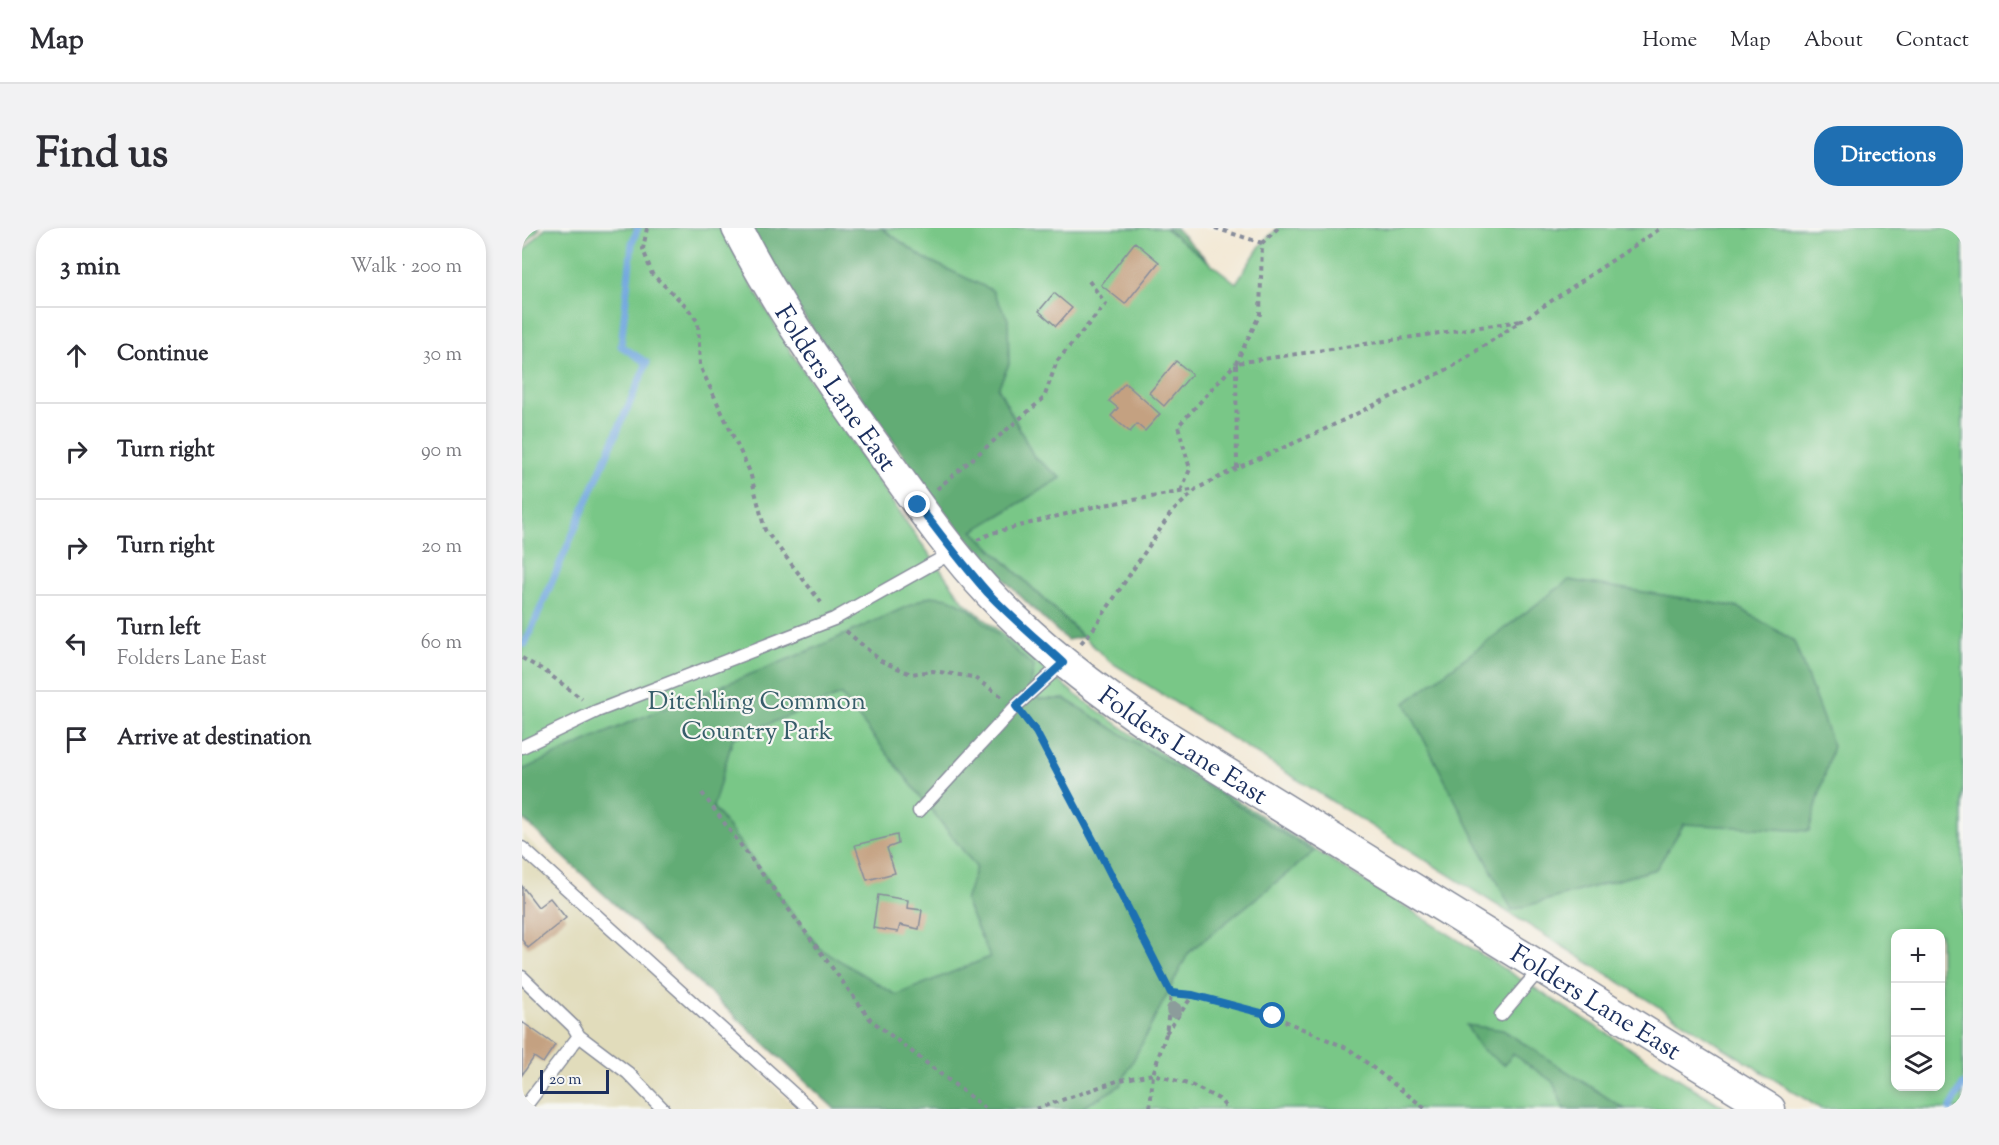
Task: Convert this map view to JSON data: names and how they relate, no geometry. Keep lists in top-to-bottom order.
{
  "streets": {
    "street": ["Folders Lane East"]
  },
  "parks": ["Ditchling Common Country Park"],
  "scale_bar": "20 m",
  "page": {
    "header": "Map",
    "nav": [
      "Home",
      "Map",
      "About",
      "Contact"
    ],
    "title": "Find us",
    "buttons": "Directions",
    "heading": ["3 min", "Walk · 200 m"],
    "list": [
      ["Continue", "30 m"],
      ["Turn right", "90 m"],
      ["Turn right", "20 m"],
      ["Turn left", "Folders Lane East", "60 m"],
      "Arrive at destination"
    ],
    "map_buttons": ["+", "−"],
    "scale": "20 m"
  }
}
